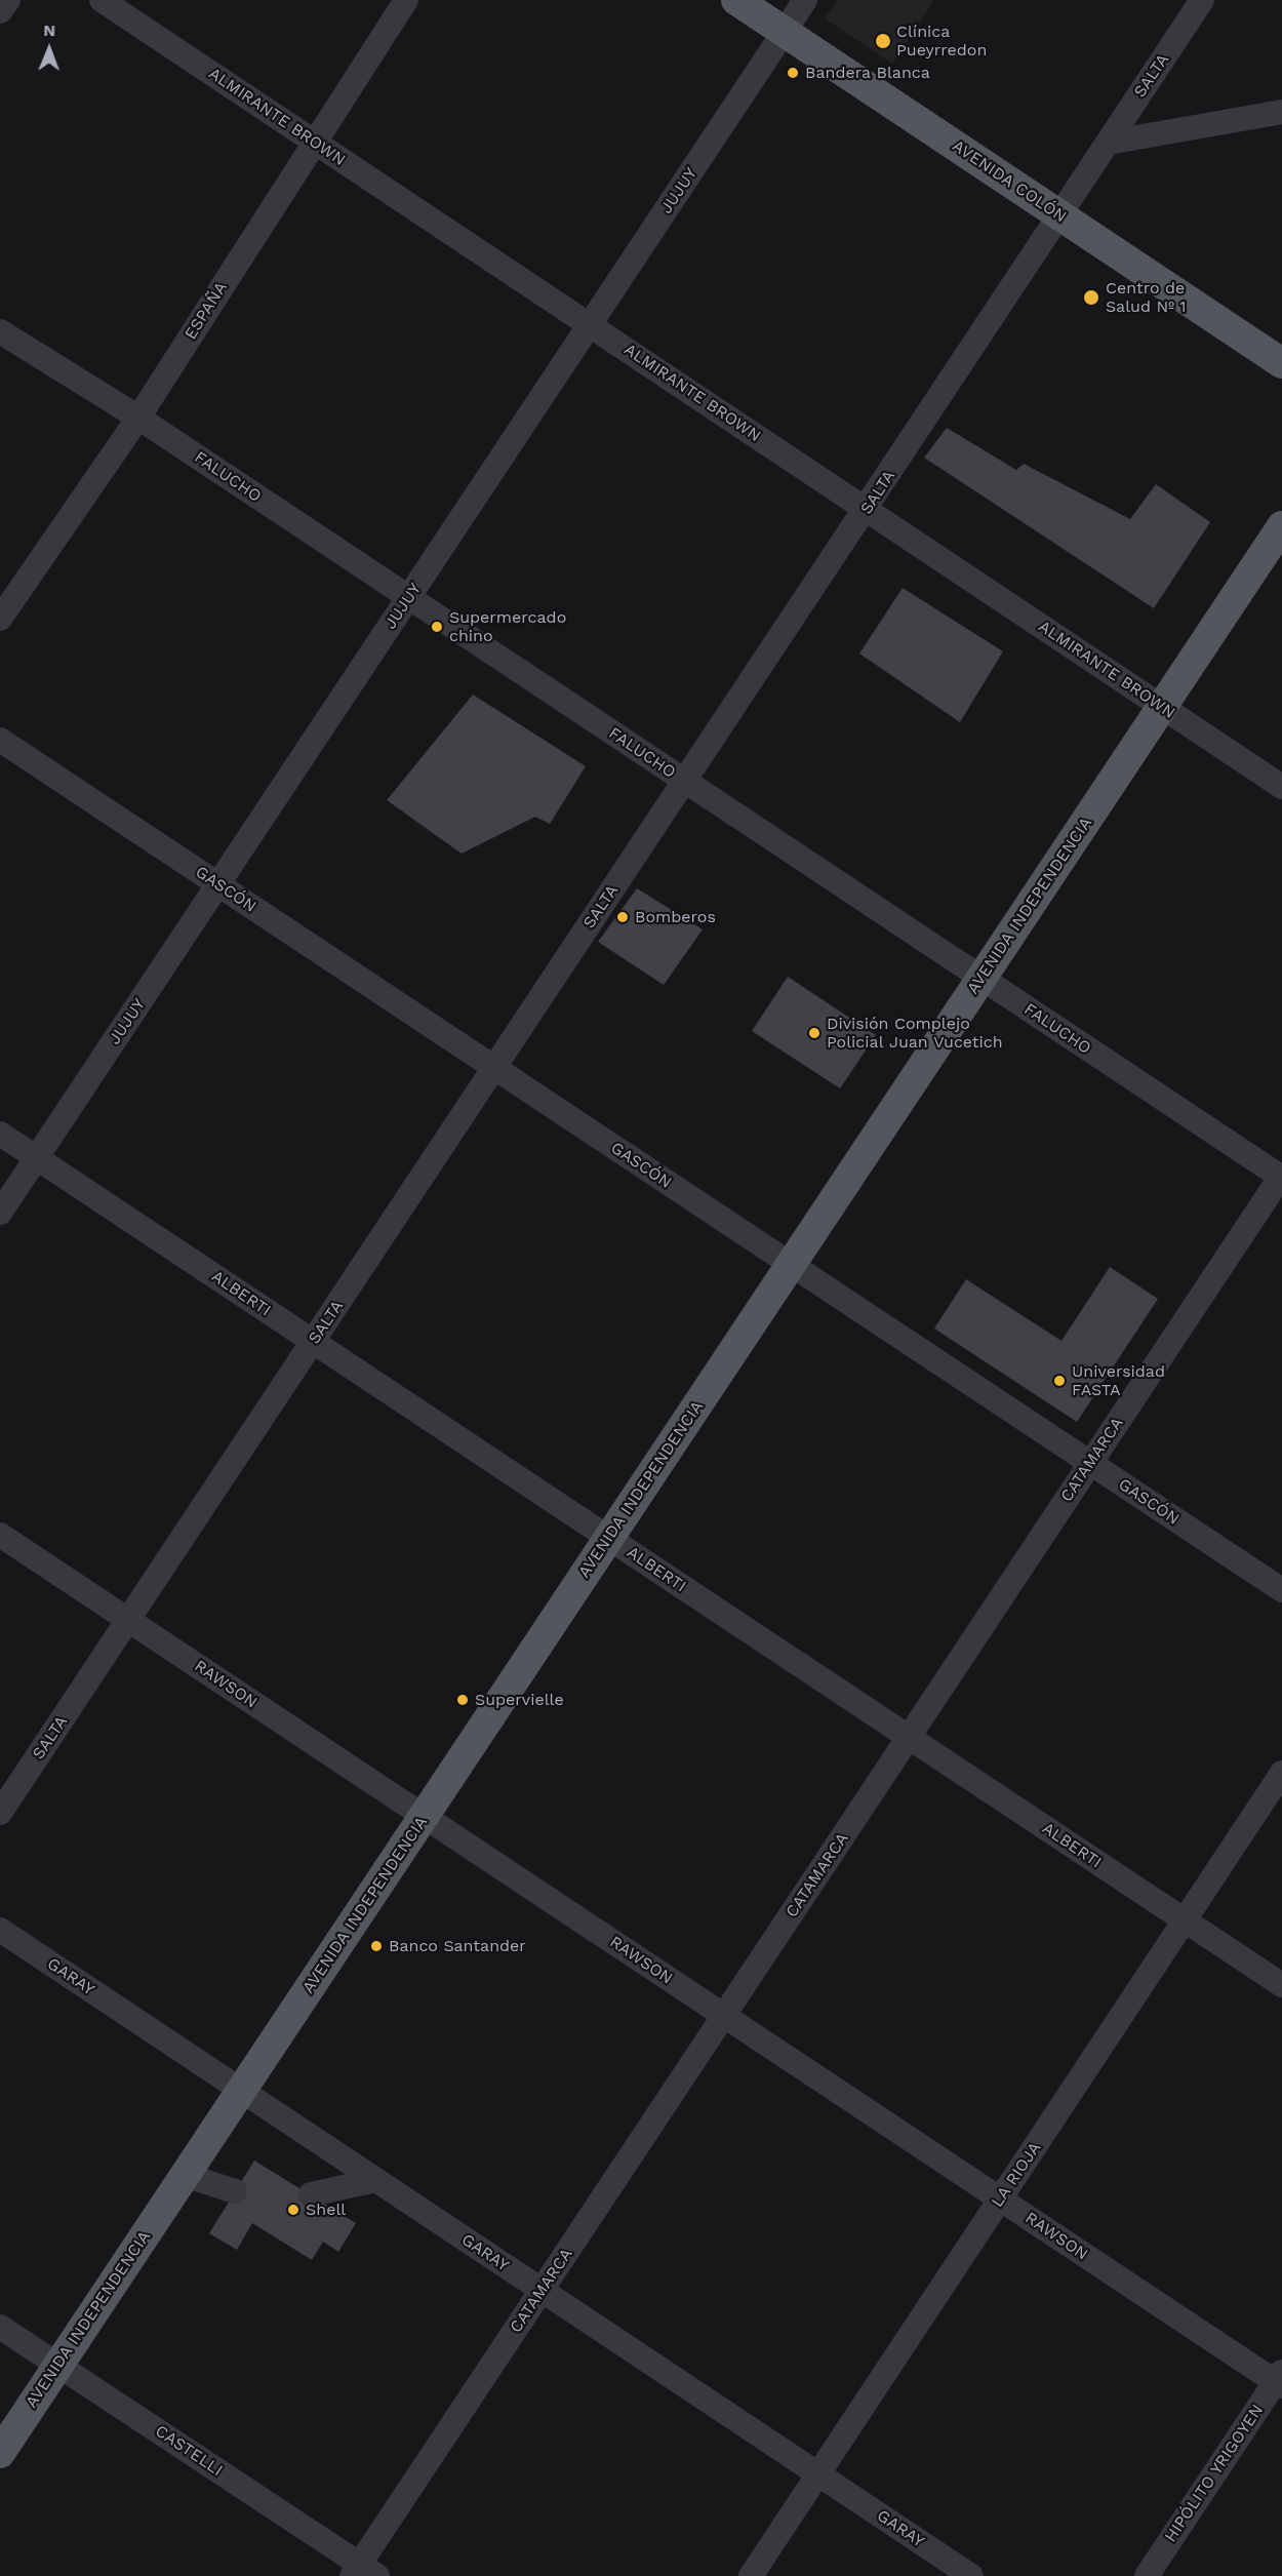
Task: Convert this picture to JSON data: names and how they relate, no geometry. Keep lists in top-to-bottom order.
{
  "streets": {
    "main road": ["AVENIDA COLÓN", "AVENIDA INDEPENDENCIA"],
    "street": [
      "SALTA",
      "ALMIRANTE BROWN",
      "JUJUY",
      "ESPAÑA",
      "FALUCHO",
      "GASCÓN",
      "ALBERTI",
      "CATAMARCA",
      "RAWSON",
      "GARAY",
      "LA RIOJA",
      "CASTELLI",
      "HIPÓLITO YRIGOYEN"
    ]
  },
  "crossings": [
    ["SALTA", "ALMIRANTE BROWN"],
    ["SALTA", "AVENIDA COLÓN"],
    ["SALTA", "FALUCHO"],
    ["SALTA", "GASCÓN"],
    ["SALTA", "ALBERTI"],
    ["SALTA", "RAWSON"],
    ["ALMIRANTE BROWN", "JUJUY"],
    ["ALMIRANTE BROWN", "ESPAÑA"],
    ["ALMIRANTE BROWN", "AVENIDA INDEPENDENCIA"],
    ["AVENIDA COLÓN", "JUJUY"],
    ["JUJUY", "FALUCHO"],
    ["JUJUY", "GASCÓN"],
    ["JUJUY", "ALBERTI"],
    ["ESPAÑA", "FALUCHO"],
    ["FALUCHO", "AVENIDA INDEPENDENCIA"],
    ["FALUCHO", "CATAMARCA"],
    ["GASCÓN", "AVENIDA INDEPENDENCIA"],
    ["GASCÓN", "CATAMARCA"],
    ["AVENIDA INDEPENDENCIA", "ALBERTI"],
    ["AVENIDA INDEPENDENCIA", "RAWSON"],
    ["AVENIDA INDEPENDENCIA", "GARAY"],
    ["AVENIDA INDEPENDENCIA", "CASTELLI"],
    ["ALBERTI", "CATAMARCA"],
    ["ALBERTI", "LA RIOJA"],
    ["CATAMARCA", "RAWSON"],
    ["CATAMARCA", "GARAY"],
    ["CATAMARCA", "CASTELLI"],
    ["RAWSON", "LA RIOJA"],
    ["RAWSON", "HIPÓLITO YRIGOYEN"],
    ["GARAY", "LA RIOJA"]
  ],
  "places": [
    "Clínica Pueyrredon",
    "Bandera Blanca",
    "Centro de Salud Nº 1",
    "Supermercado chino",
    "Bomberos",
    "División Complejo Policial Juan Vucetich",
    "Universidad FASTA",
    "Supervielle",
    "Banco Santander",
    "Shell"
  ],
  "north": "top"
}
